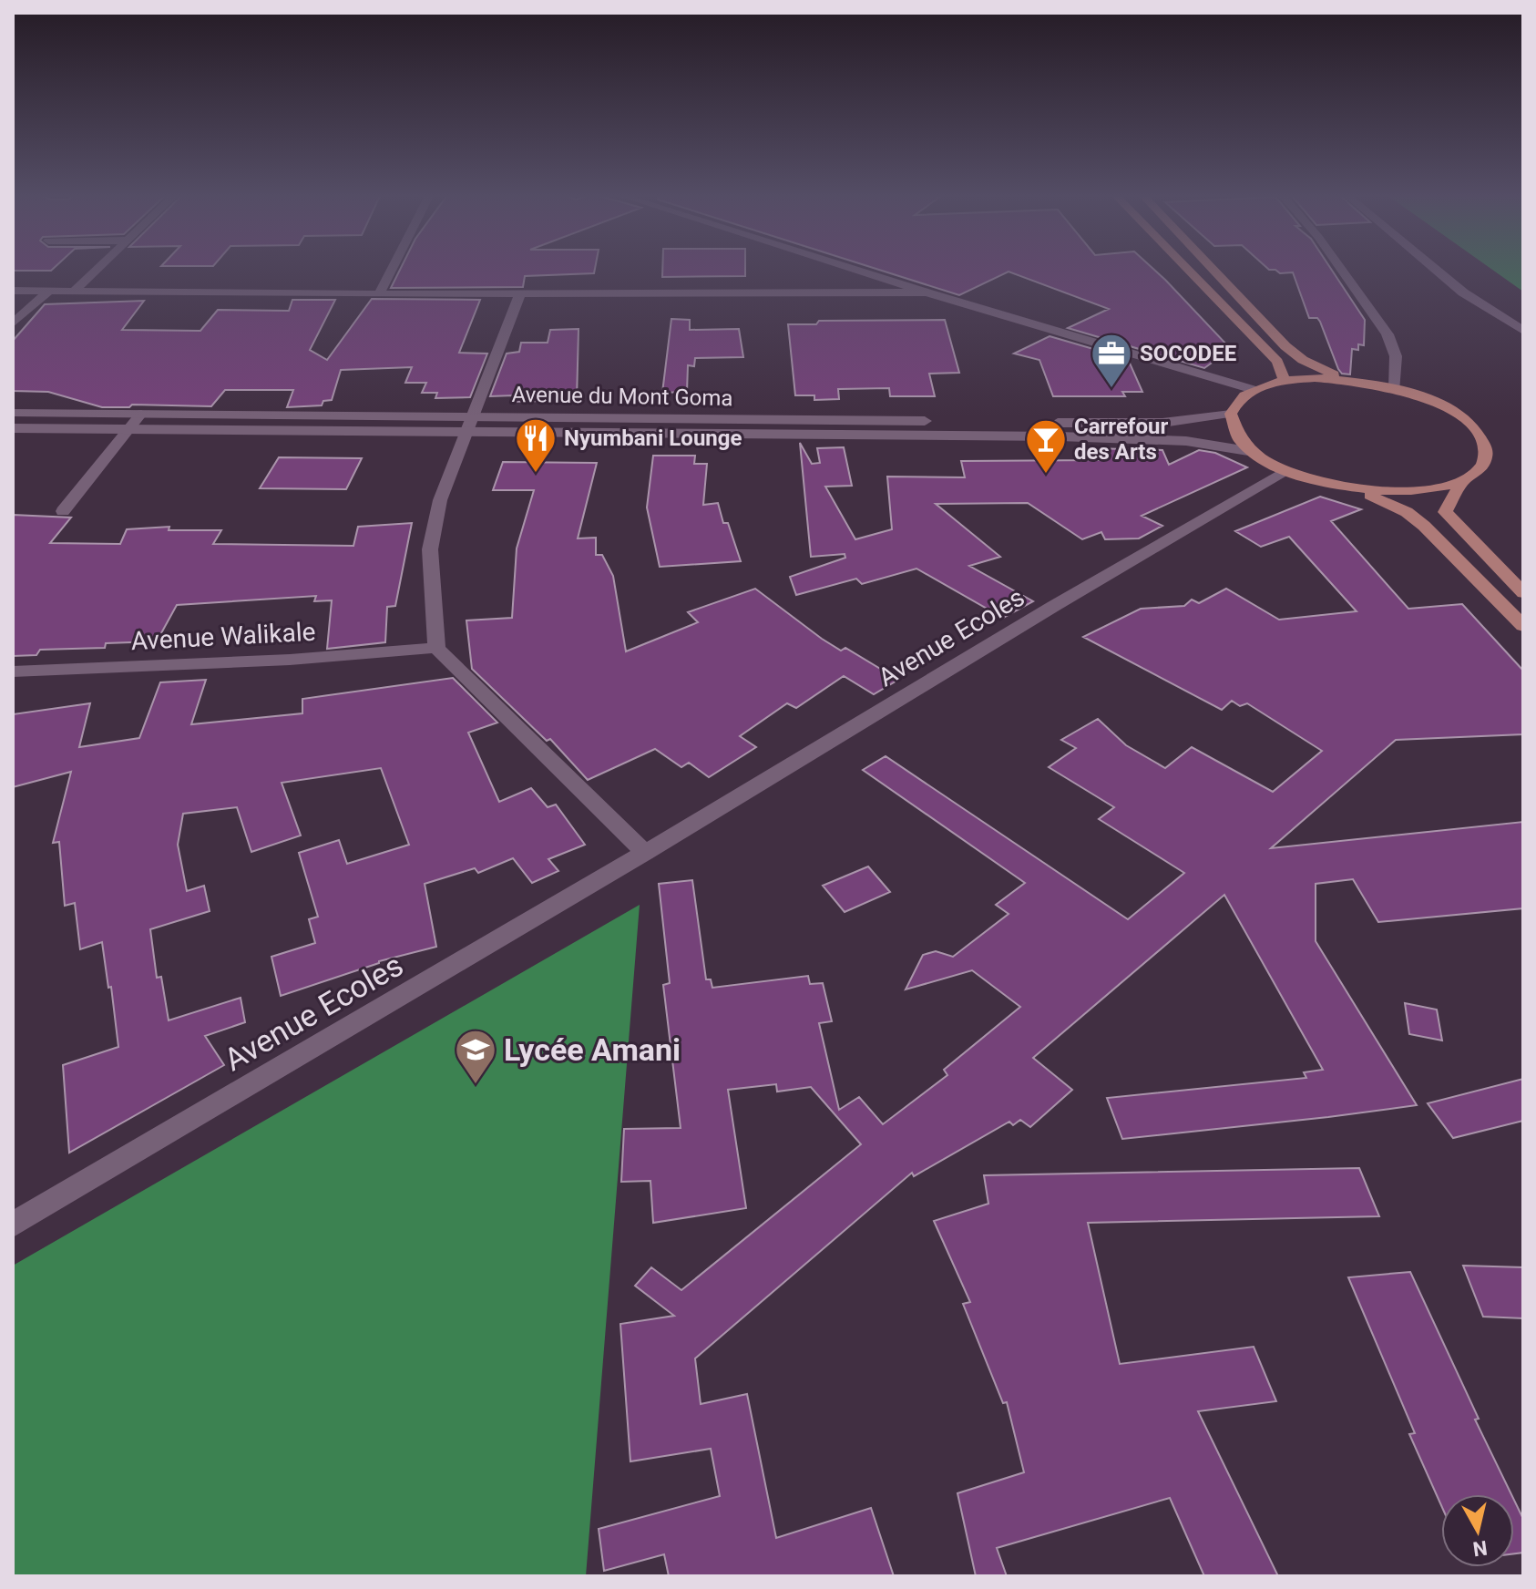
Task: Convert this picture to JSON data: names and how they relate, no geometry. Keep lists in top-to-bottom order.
{
  "streets": {
    "street": ["Avenue du Mont Goma", "Avenue Walikale", "Avenue Ecoles"]
  },
  "places": {
    "office": ["SOCODEE"],
    "restaurant": ["Nyumbani Lounge"],
    "bar": ["Carrefour des Arts"],
    "school or university": ["Lycée Amani"]
  },
  "north": "bottom"
}
